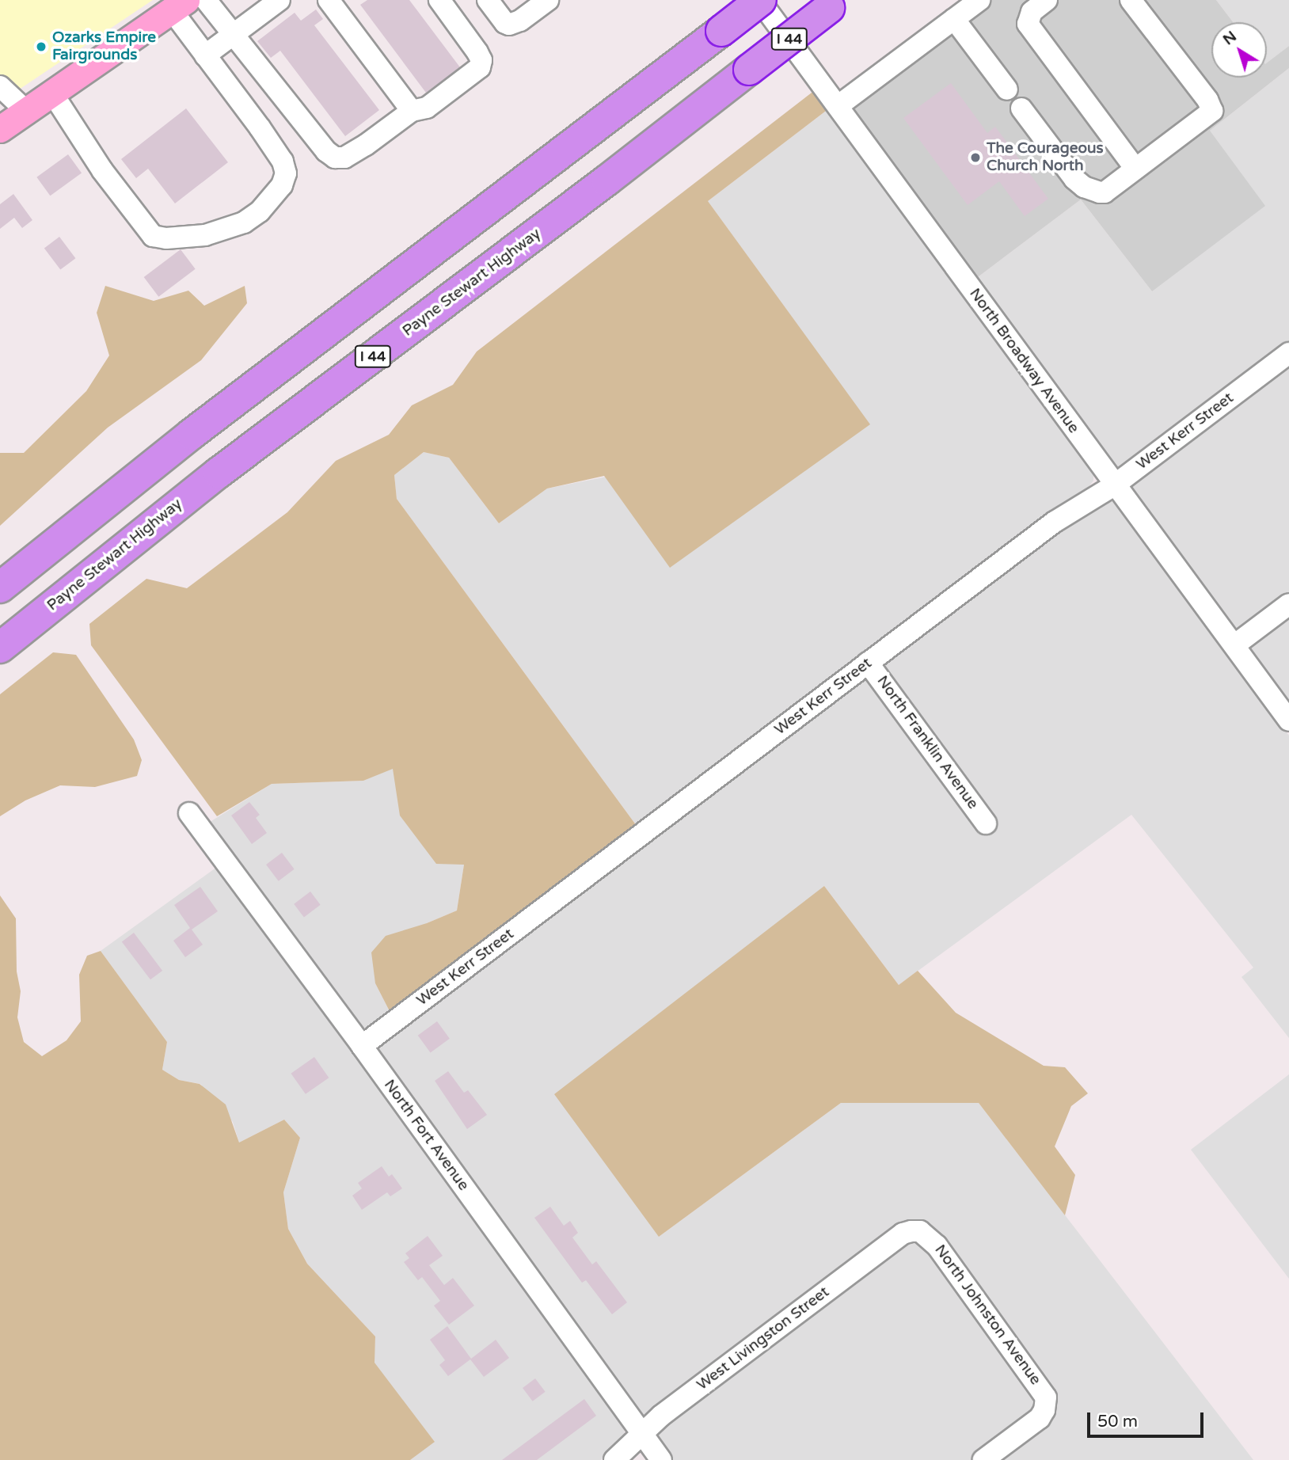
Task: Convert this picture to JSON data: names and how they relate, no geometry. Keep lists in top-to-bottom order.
{
  "streets": {
    "highway": ["I 44", "Payne Stewart Highway"],
    "street": [
      "North Broadway Avenue",
      "West Kerr Street",
      "North Franklin Avenue",
      "North Fort Avenue",
      "North Johnston Avenue",
      "West Livingston Street"
    ]
  },
  "crossings": [
    ["North Broadway Avenue", "West Kerr Street"],
    ["West Kerr Street", "North Franklin Avenue"],
    ["West Kerr Street", "North Fort Avenue"],
    ["North Fort Avenue", "West Livingston Street"],
    ["North Johnston Avenue", "West Livingston Street"]
  ],
  "places": ["Ozarks Empire Fairgrounds", "The Courageous Church North"],
  "scale_bar": "50 m",
  "north": "top left"
}
